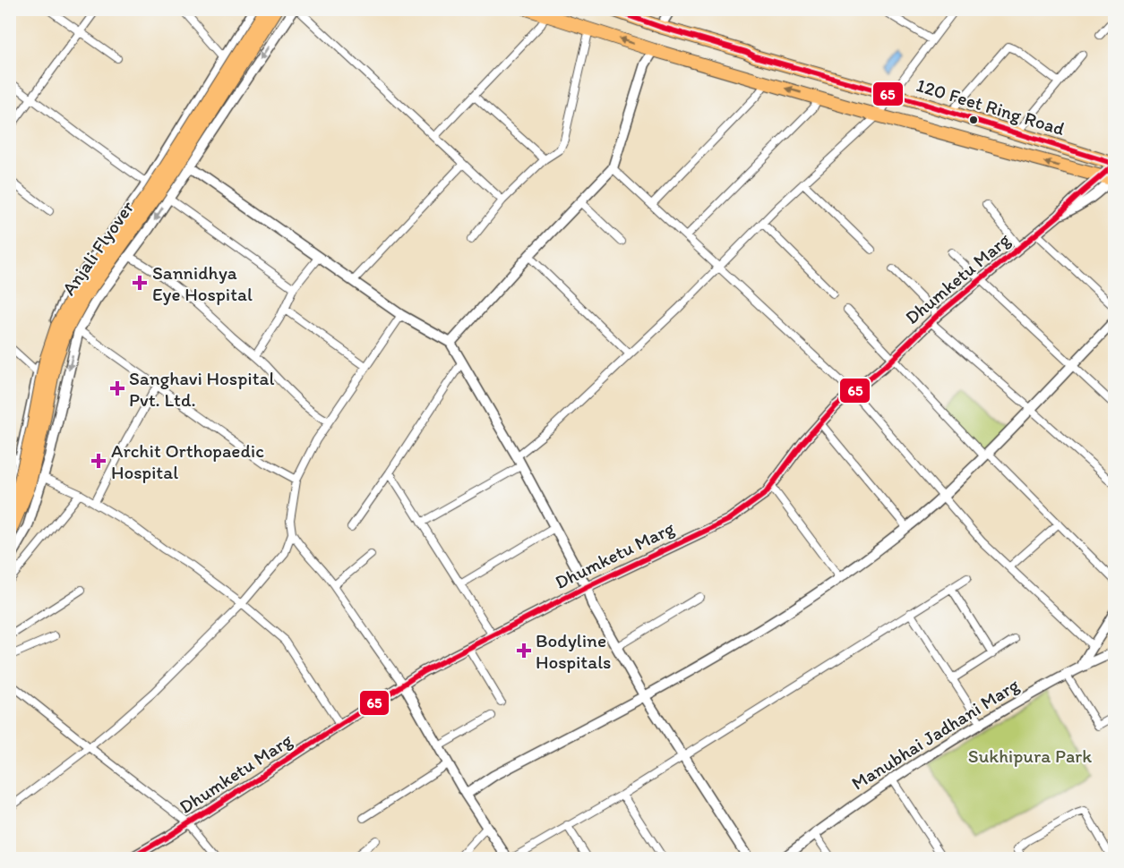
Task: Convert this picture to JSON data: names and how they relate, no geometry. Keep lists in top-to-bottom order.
{
  "streets": {
    "main road": ["120 Feet Ring Road", "Anjali Flyover"],
    "street": ["Dhumketu Marg", "Manubhai Jadhani Marg"]
  },
  "crossings": [
    ["120 Feet Ring Road", "Dhumketu Marg"]
  ],
  "parks": ["Sukhipura Park"],
  "places": {
    "health": [
      "Sannidhya Eye Hospital",
      "Sanghavi Hospital Pvt. Ltd.",
      "Archit Orthopaedic Hospital",
      "Bodyline Hospitals"
    ]
  },
  "lines": ["transit line 65"]
}
